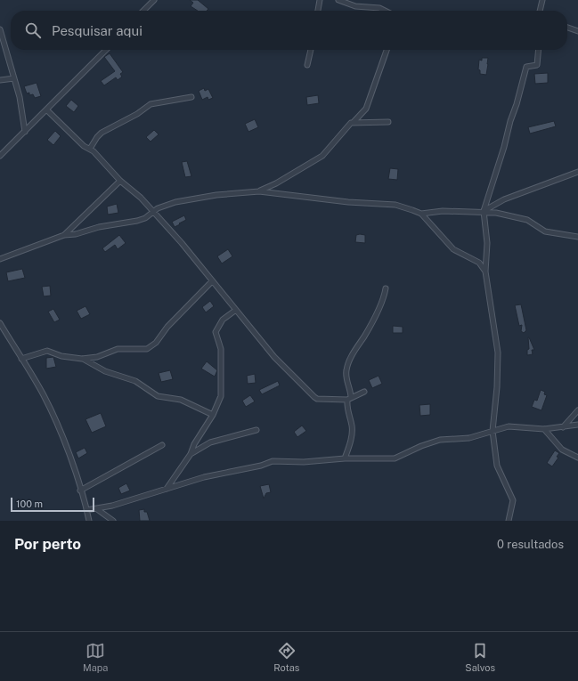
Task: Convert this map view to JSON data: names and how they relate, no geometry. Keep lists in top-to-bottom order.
{
  "scale_bar": "100 m",
  "page": {
    "search": "Pesquisar aqui",
    "scale": "100 m",
    "heading": ["Por perto", "0 resultados"],
    "nav": ["Mapa", "Rotas", "Salvos"]
  }
}
